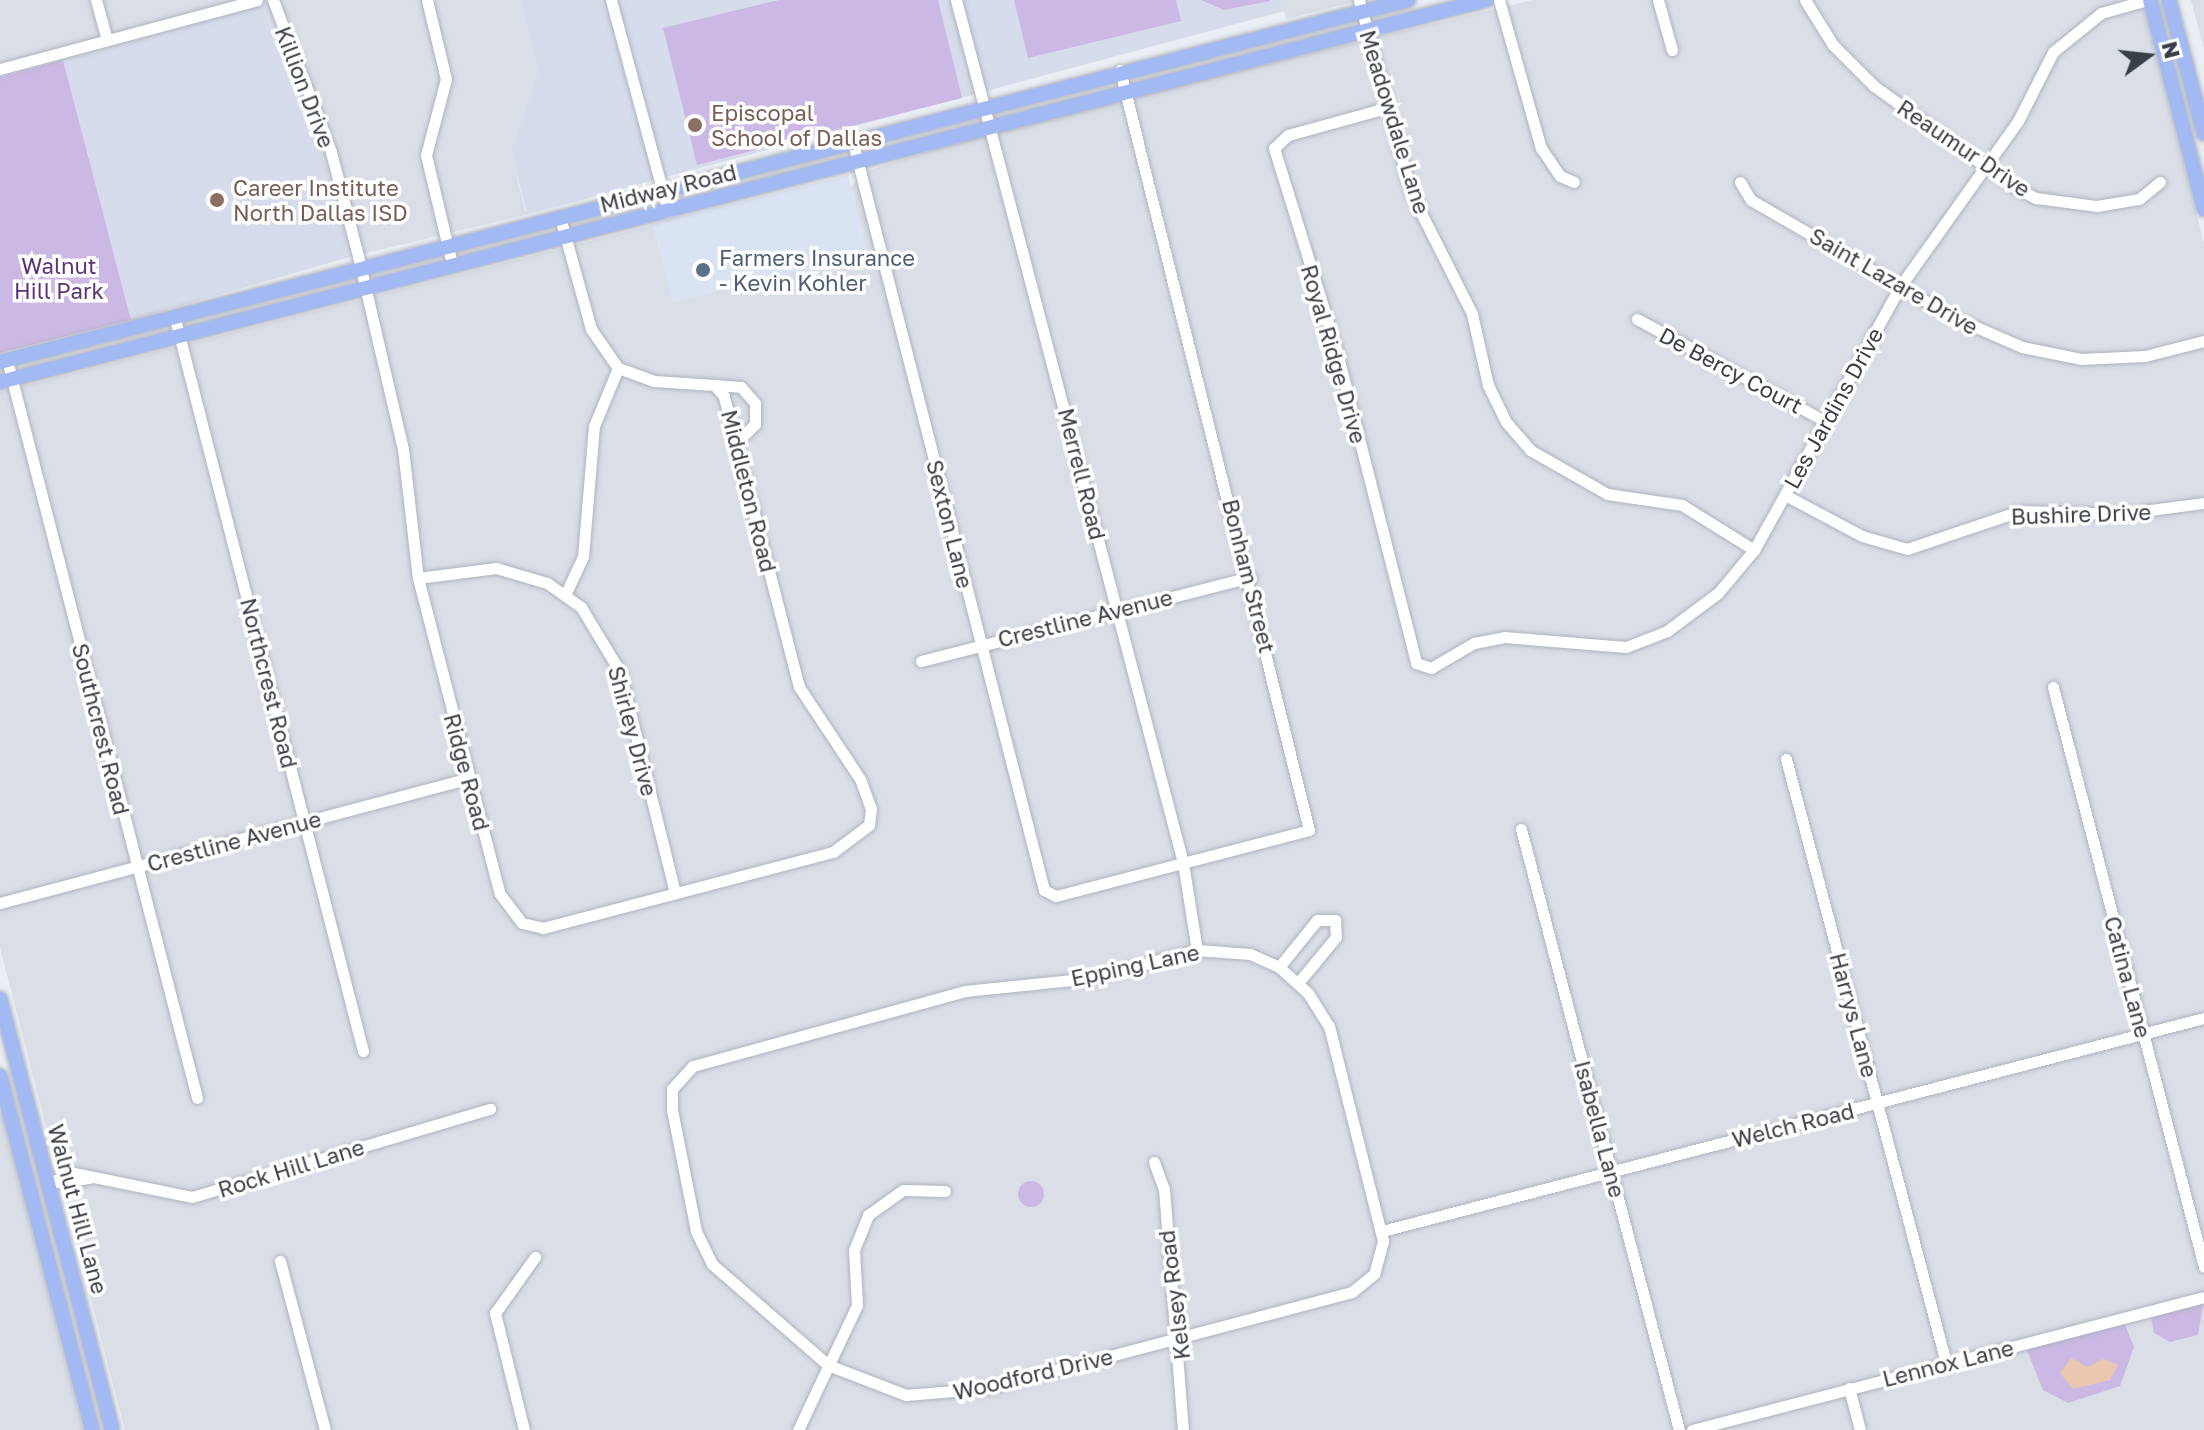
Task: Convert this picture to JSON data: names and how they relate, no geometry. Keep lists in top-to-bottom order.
{
  "streets": {
    "main road": ["Midway Road", "Walnut Hill Lane"],
    "street": [
      "Killion Drive",
      "Meadowdale Lane",
      "Reaumur Drive",
      "Saint Lazare Drive",
      "Royal Ridge Drive",
      "De Bercy Court",
      "Les Jardins Drive",
      "Merrell Road",
      "Middleton Road",
      "Bushire Drive",
      "Sexton Lane",
      "Bonham Street",
      "Crestline Avenue",
      "Northcrest Road",
      "Southcrest Road",
      "Shirley Drive",
      "Ridge Road",
      "Epping Lane",
      "Catina Lane",
      "Harrys Lane",
      "Welch Road",
      "Isabella Lane",
      "Rock Hill Lane",
      "Kelsey Road",
      "Lennox Lane",
      "Woodford Drive"
    ]
  },
  "crossings": [
    ["Killion Drive", "Midway Road"],
    ["Killion Drive", "Ridge Road"],
    ["Meadowdale Lane", "Midway Road"],
    ["Meadowdale Lane", "Royal Ridge Drive"],
    ["Meadowdale Lane", "Les Jardins Drive"],
    ["Reaumur Drive", "Les Jardins Drive"],
    ["Midway Road", "Merrell Road"],
    ["Midway Road", "Sexton Lane"],
    ["Midway Road", "Bonham Street"],
    ["Midway Road", "Northcrest Road"],
    ["Midway Road", "Southcrest Road"],
    ["Midway Road", "Ridge Road"],
    ["Saint Lazare Drive", "Les Jardins Drive"],
    ["Royal Ridge Drive", "Les Jardins Drive"],
    ["De Bercy Court", "Les Jardins Drive"],
    ["Les Jardins Drive", "Bushire Drive"],
    ["Merrell Road", "Bonham Street"],
    ["Merrell Road", "Crestline Avenue"],
    ["Merrell Road", "Epping Lane"],
    ["Middleton Road", "Ridge Road"],
    ["Sexton Lane", "Bonham Street"],
    ["Sexton Lane", "Crestline Avenue"],
    ["Bonham Street", "Crestline Avenue"],
    ["Crestline Avenue", "Northcrest Road"],
    ["Crestline Avenue", "Southcrest Road"],
    ["Crestline Avenue", "Ridge Road"],
    ["Shirley Drive", "Ridge Road"],
    ["Epping Lane", "Welch Road"],
    ["Epping Lane", "Woodford Drive"],
    ["Catina Lane", "Welch Road"],
    ["Harrys Lane", "Welch Road"],
    ["Harrys Lane", "Lennox Lane"],
    ["Welch Road", "Isabella Lane"],
    ["Welch Road", "Woodford Drive"],
    ["Rock Hill Lane", "Walnut Hill Lane"],
    ["Kelsey Road", "Woodford Drive"]
  ],
  "parks": ["Walnut Hill Park"],
  "places": ["Episcopal School of Dallas", "Career Institute North Dallas ISD", "Farmers Insurance - Kevin Kohler"],
  "north": "right"
}
